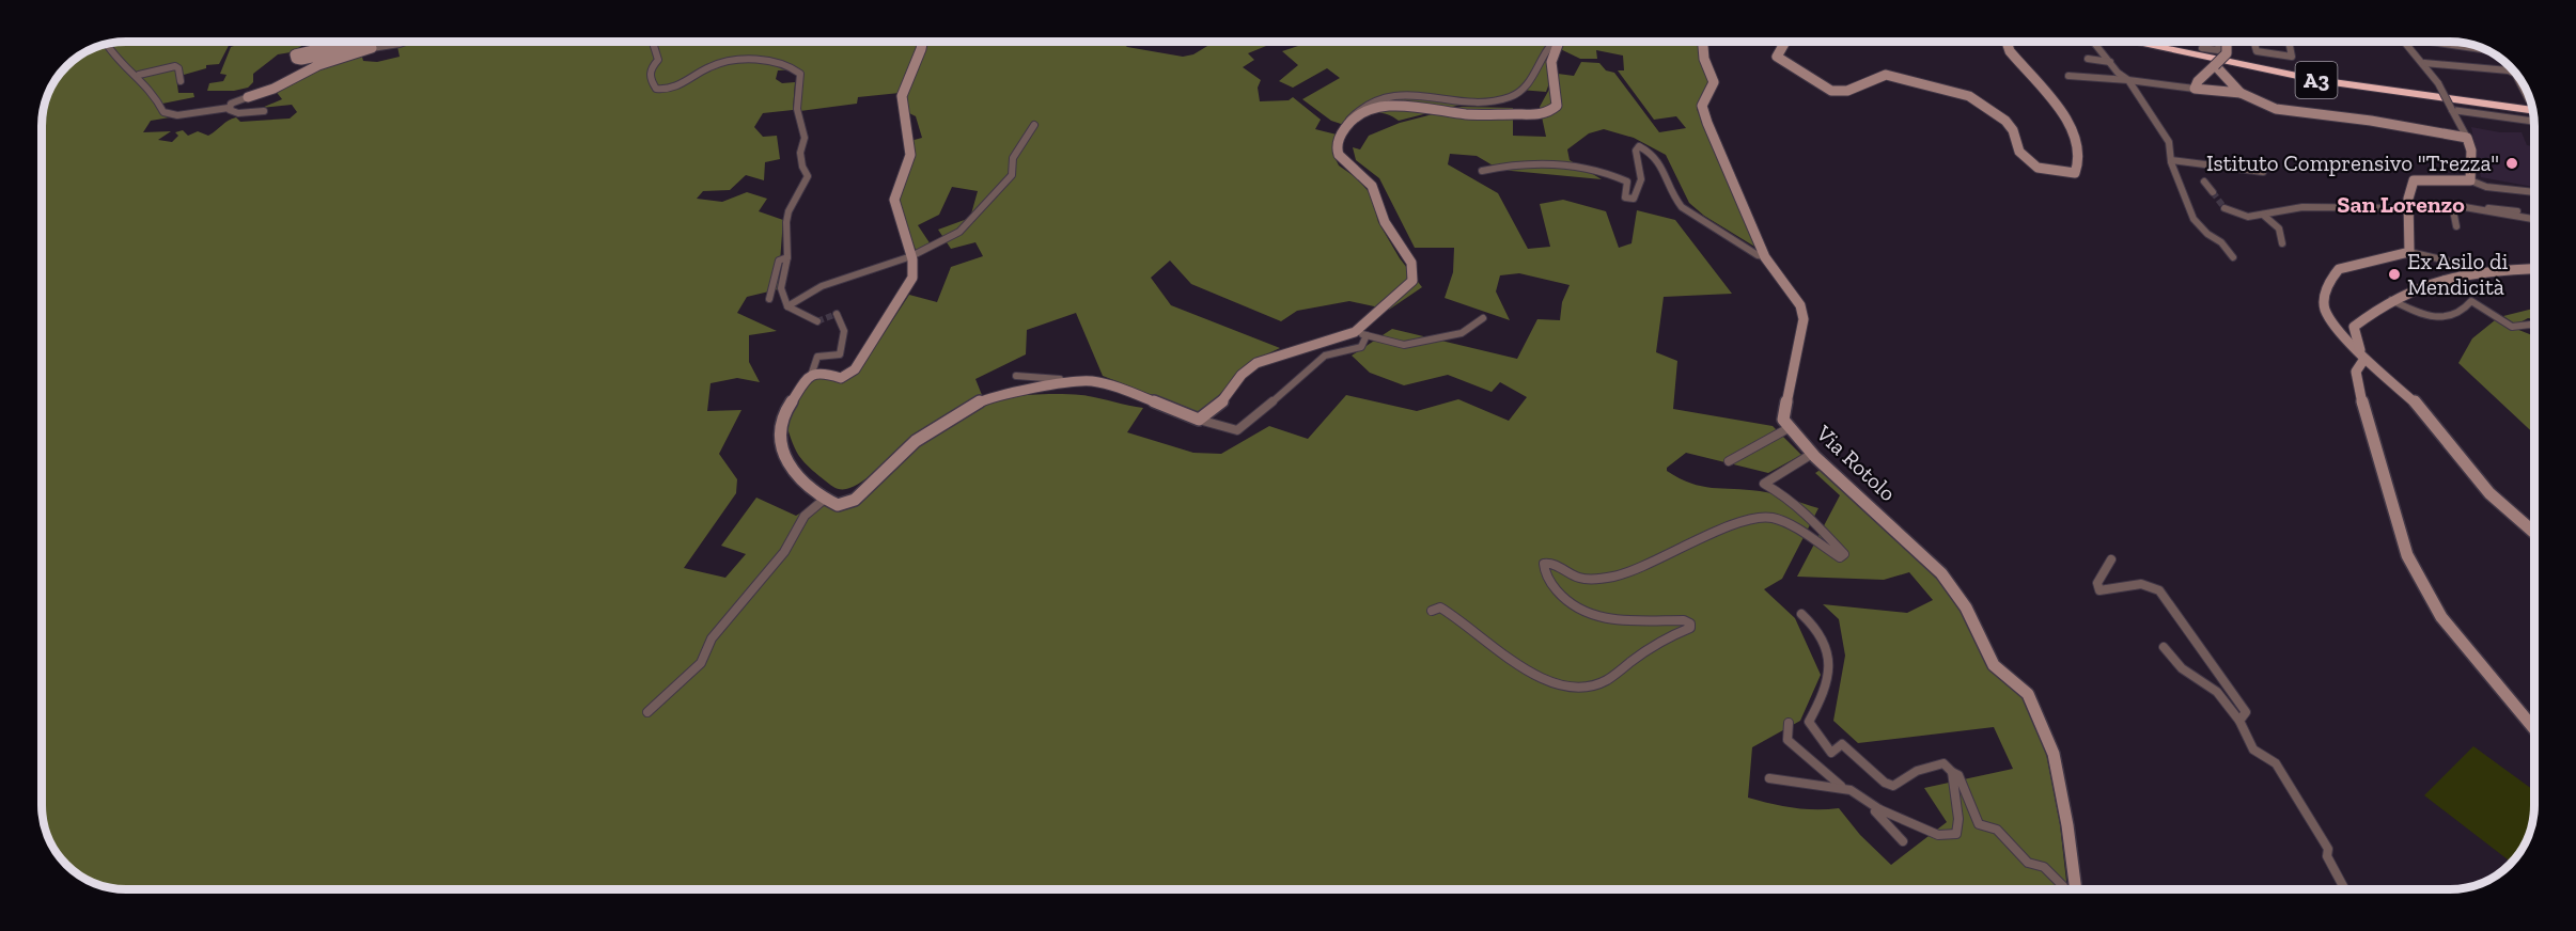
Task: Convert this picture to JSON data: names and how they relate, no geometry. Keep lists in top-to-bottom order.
{
  "streets": {
    "highway": ["A3"],
    "street": ["Via Rotolo"]
  },
  "districts": ["San Lorenzo"],
  "places": ["Istituto Comprensivo \"Trezza\"", "Ex Asilo di Mendicità"]
}
